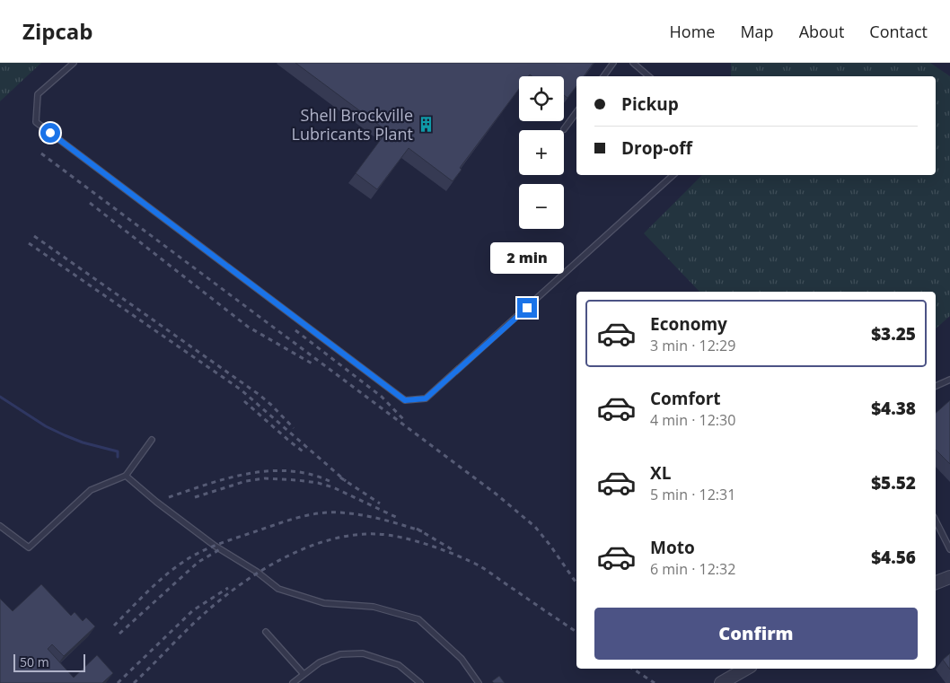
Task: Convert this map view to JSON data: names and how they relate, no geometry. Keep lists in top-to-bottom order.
{
  "places": {
    "building": ["Shell Brockville Lubricants Plant"]
  },
  "scale_bar": "50 m",
  "page": {
    "header": "Zipcab",
    "nav": [
      "Home",
      "Map",
      "About",
      "Contact"
    ],
    "map_buttons": ["+", "−"],
    "banner": ["Pickup", "Drop-off"],
    "bubble": "2 min",
    "list": [
      {
        "name": "Economy",
        "note": "3 min · 12:29",
        "value": "$3.25"
      },
      {
        "name": "Comfort",
        "note": "4 min · 12:30",
        "value": "$4.38"
      },
      {
        "name": "XL",
        "note": "5 min · 12:31",
        "value": "$5.52"
      },
      {
        "name": "Moto",
        "note": "6 min · 12:32",
        "value": "$4.56"
      }
    ],
    "buttons": "Confirm",
    "scale": "50 m"
  }
}
